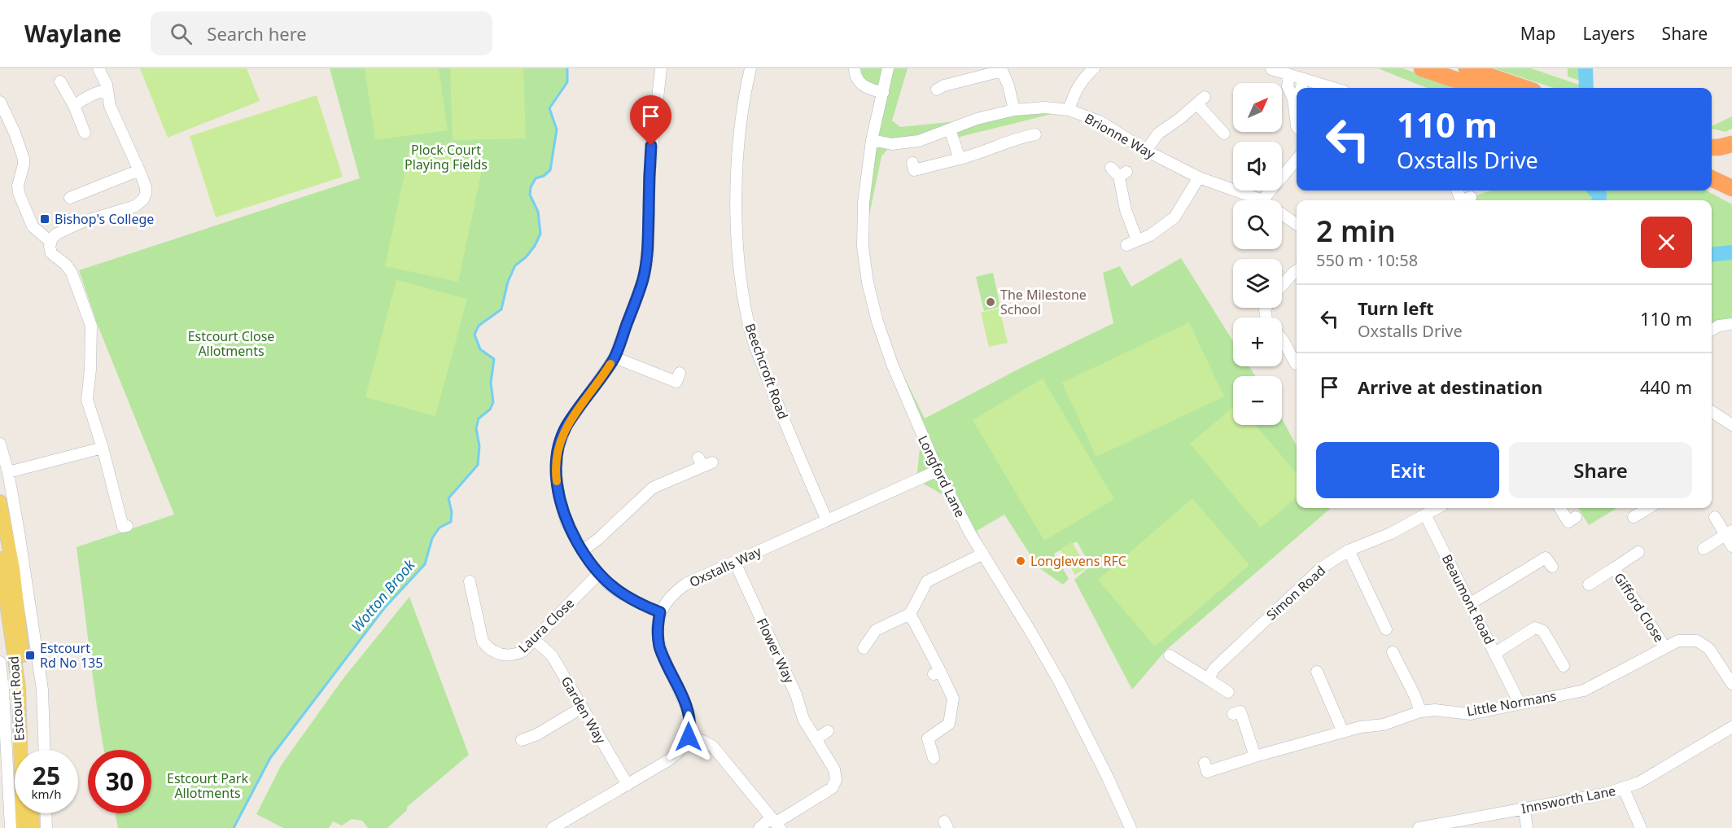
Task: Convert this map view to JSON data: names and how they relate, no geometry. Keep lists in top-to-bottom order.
{
  "streets": {
    "main road": ["Estcourt Road"],
    "street": [
      "Brionne Way",
      "Beechcroft Road",
      "Longford Lane",
      "Oxstalls Way",
      "Simon Road",
      "Beaumont Road",
      "Gifford Close",
      "Laura Close",
      "Flower Way",
      "Little Normans",
      "Garden Way",
      "Innsworth Lane"
    ]
  },
  "crossings": [
    ["Brionne Way", "Longford Lane"],
    ["Beechcroft Road", "Oxstalls Way"],
    ["Longford Lane", "Oxstalls Way"],
    ["Oxstalls Way", "Flower Way"],
    ["Simon Road", "Beaumont Road"],
    ["Beaumont Road", "Little Normans"],
    ["Gifford Close", "Little Normans"],
    ["Laura Close", "Garden Way"]
  ],
  "water": ["Wotton Brook"],
  "parks": ["Plock Court Playing Fields", "Estcourt Close Allotments", "Estcourt Park Allotments"],
  "places": {
    "transit": ["Bishop's College", "Estcourt Rd No 135"],
    "other": ["The Milestone School", "Longlevens RFC"]
  },
  "north": "top right",
  "page": {
    "header": "Waylane",
    "search": "Search here",
    "nav": ["Map", "Layers", "Share"],
    "map_buttons": ["+", "−"],
    "turn": ["110 m", "Oxstalls Drive"],
    "heading": ["2 min", "550 m · 10:58"],
    "list": [
      {
        "name": "Turn left",
        "note": "Oxstalls Drive",
        "value": "110 m"
      },
      {
        "name": "Arrive at destination",
        "value": "440 m"
      }
    ],
    "buttons": ["Exit", "Share"],
    "speed": "25 km/h",
    "limit": "30"
  }
}
